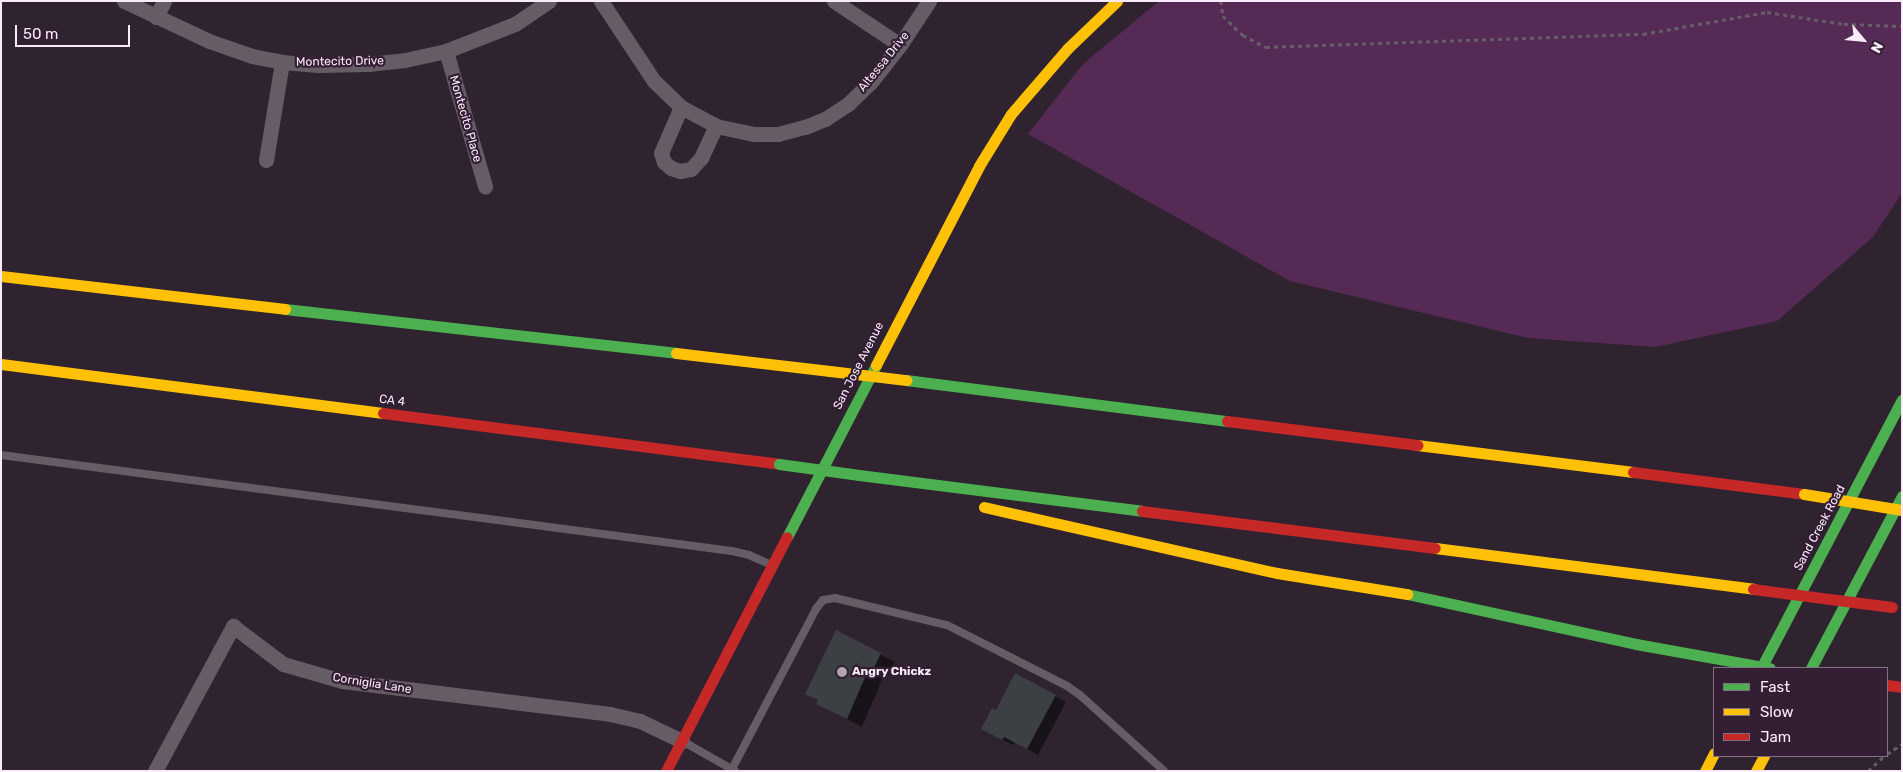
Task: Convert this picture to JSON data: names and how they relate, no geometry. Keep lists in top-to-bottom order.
{
  "streets": {
    "main road": ["San Jose Avenue", "CA 4", "Sand Creek Road"],
    "street": [
      "Montecito Drive",
      "Altessa Drive",
      "Montecito Place",
      "Corniglia Lane"
    ]
  },
  "crossings": [
    ["Montecito Drive", "Montecito Place"],
    ["San Jose Avenue", "Corniglia Lane"]
  ],
  "places": ["Angry Chickz"],
  "legend": ["Fast", "Slow", "Jam"],
  "scale_bar": "50 m",
  "north": "bottom right"
}
